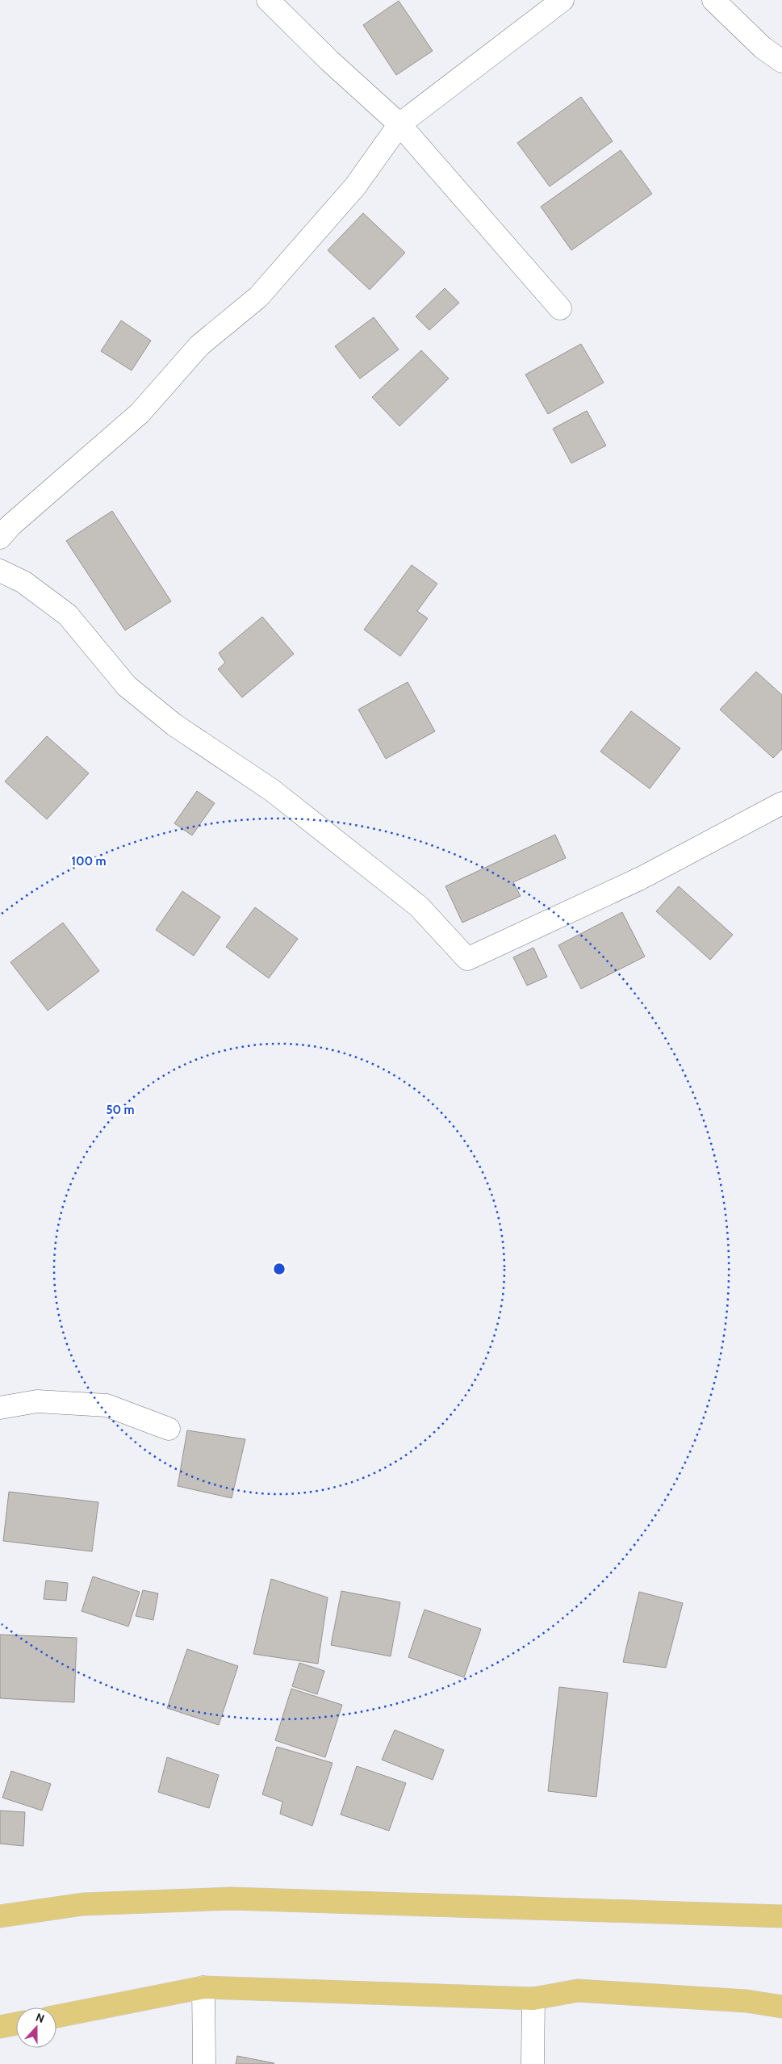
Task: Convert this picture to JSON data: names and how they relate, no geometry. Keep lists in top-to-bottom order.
{
  "north": "top",
  "rings": ["100 m", "50 m"]
}
